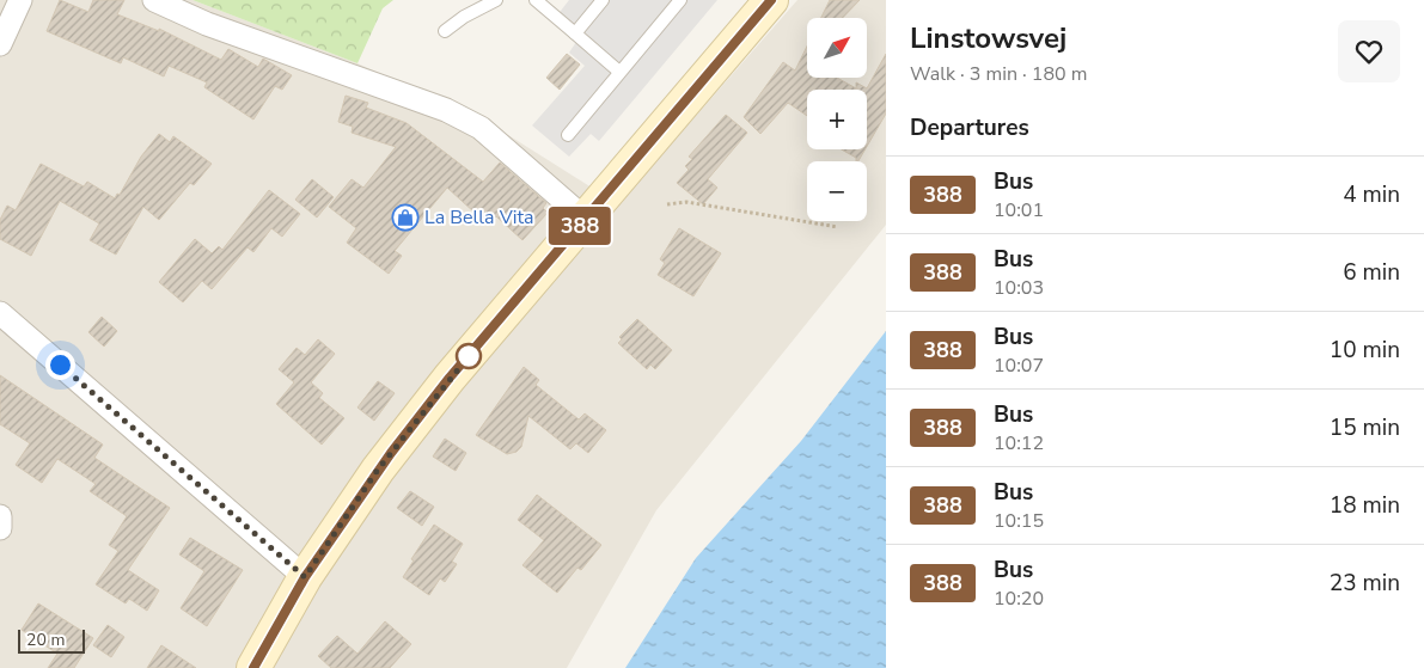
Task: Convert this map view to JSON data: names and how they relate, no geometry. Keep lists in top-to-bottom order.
{
  "places": {
    "shop": ["La Bella Vita"]
  },
  "lines": ["bus line 388"],
  "scale_bar": "20 m",
  "north": "top right",
  "page": {
    "on_map": "388",
    "heading": [
      ["Linstowsvej", "Walk · 3 min · 180 m"],
      "Departures"
    ],
    "map_buttons": ["+", "−"],
    "list": [
      {
        "mark": "388",
        "name": "Bus",
        "note": "10:01",
        "value": "4 min"
      },
      {
        "mark": "388",
        "name": "Bus",
        "note": "10:03",
        "value": "6 min"
      },
      {
        "mark": "388",
        "name": "Bus",
        "note": "10:07",
        "value": "10 min"
      },
      {
        "mark": "388",
        "name": "Bus",
        "note": "10:12",
        "value": "15 min"
      },
      {
        "mark": "388",
        "name": "Bus",
        "note": "10:15",
        "value": "18 min"
      },
      {
        "mark": "388",
        "name": "Bus",
        "note": "10:20",
        "value": "23 min"
      }
    ],
    "scale": "20 m"
  }
}
